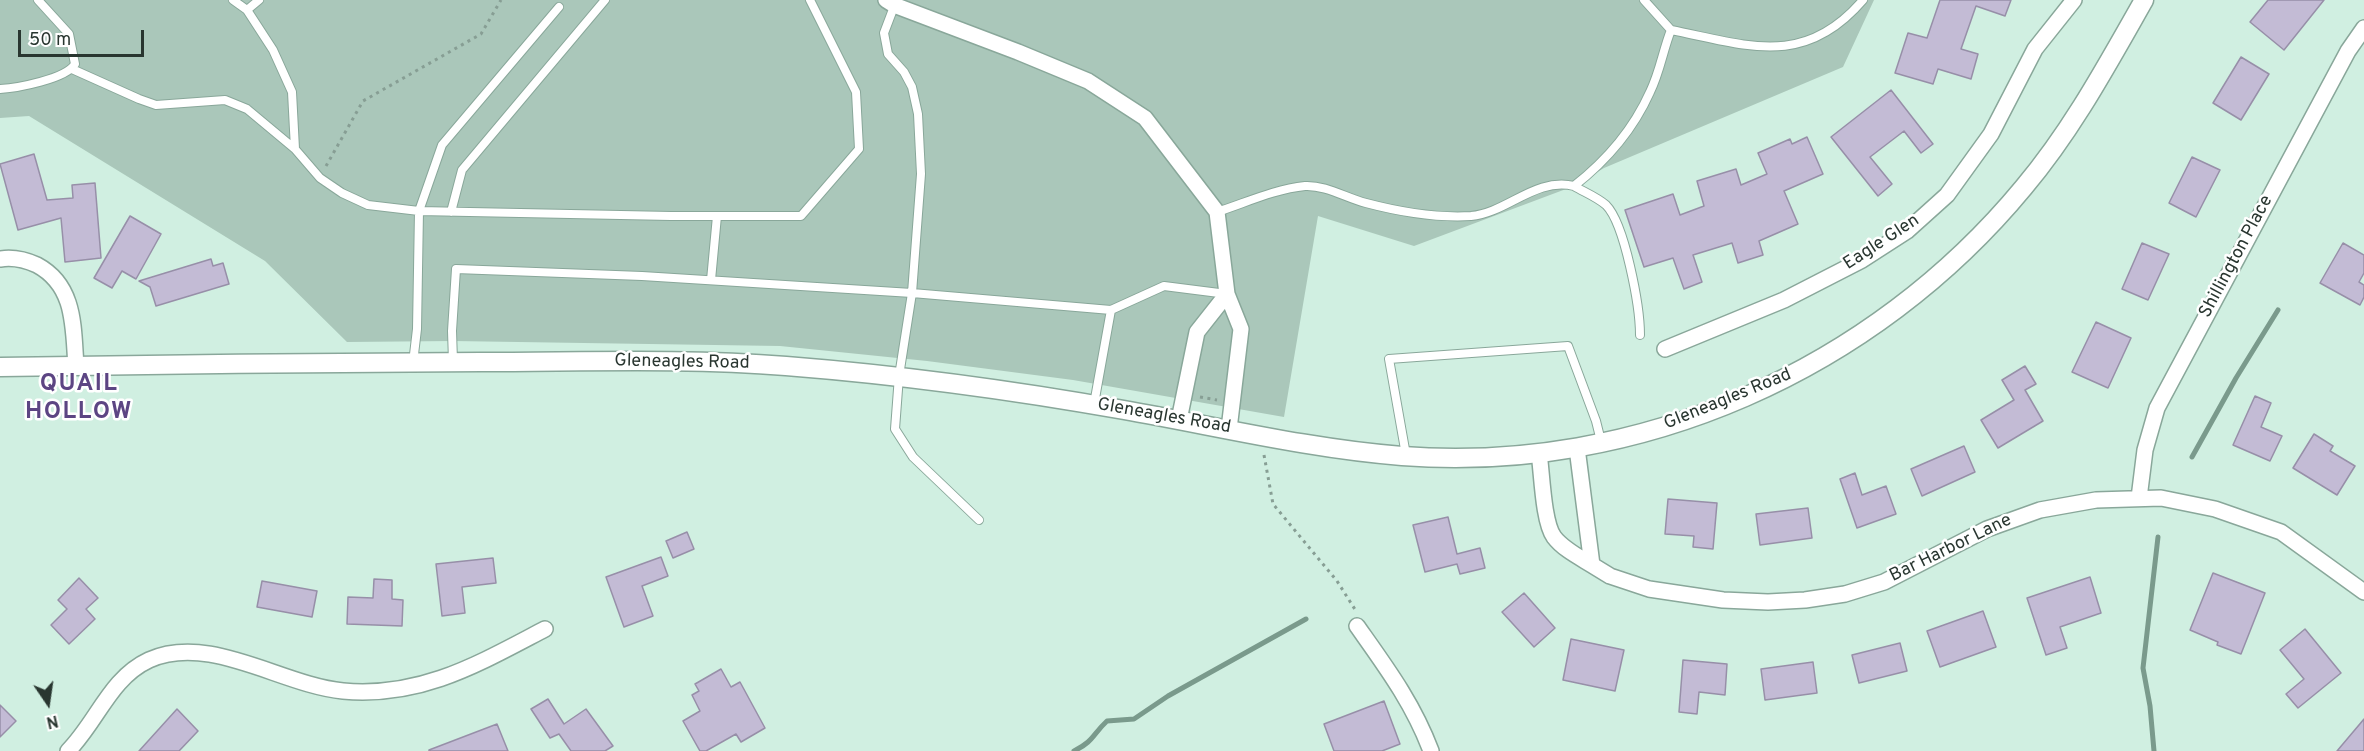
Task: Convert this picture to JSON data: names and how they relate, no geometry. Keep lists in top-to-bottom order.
{
  "streets": {
    "street": [
      "Eagle Glen",
      "Shillington Place",
      "Gleneagles Road",
      "Bar Harbor Lane"
    ]
  },
  "crossings": [
    ["Shillington Place", "Bar Harbor Lane"],
    ["Gleneagles Road", "Bar Harbor Lane"]
  ],
  "districts": ["QUAIL HOLLOW"],
  "scale_bar": "50 m",
  "north": "bottom"
}
